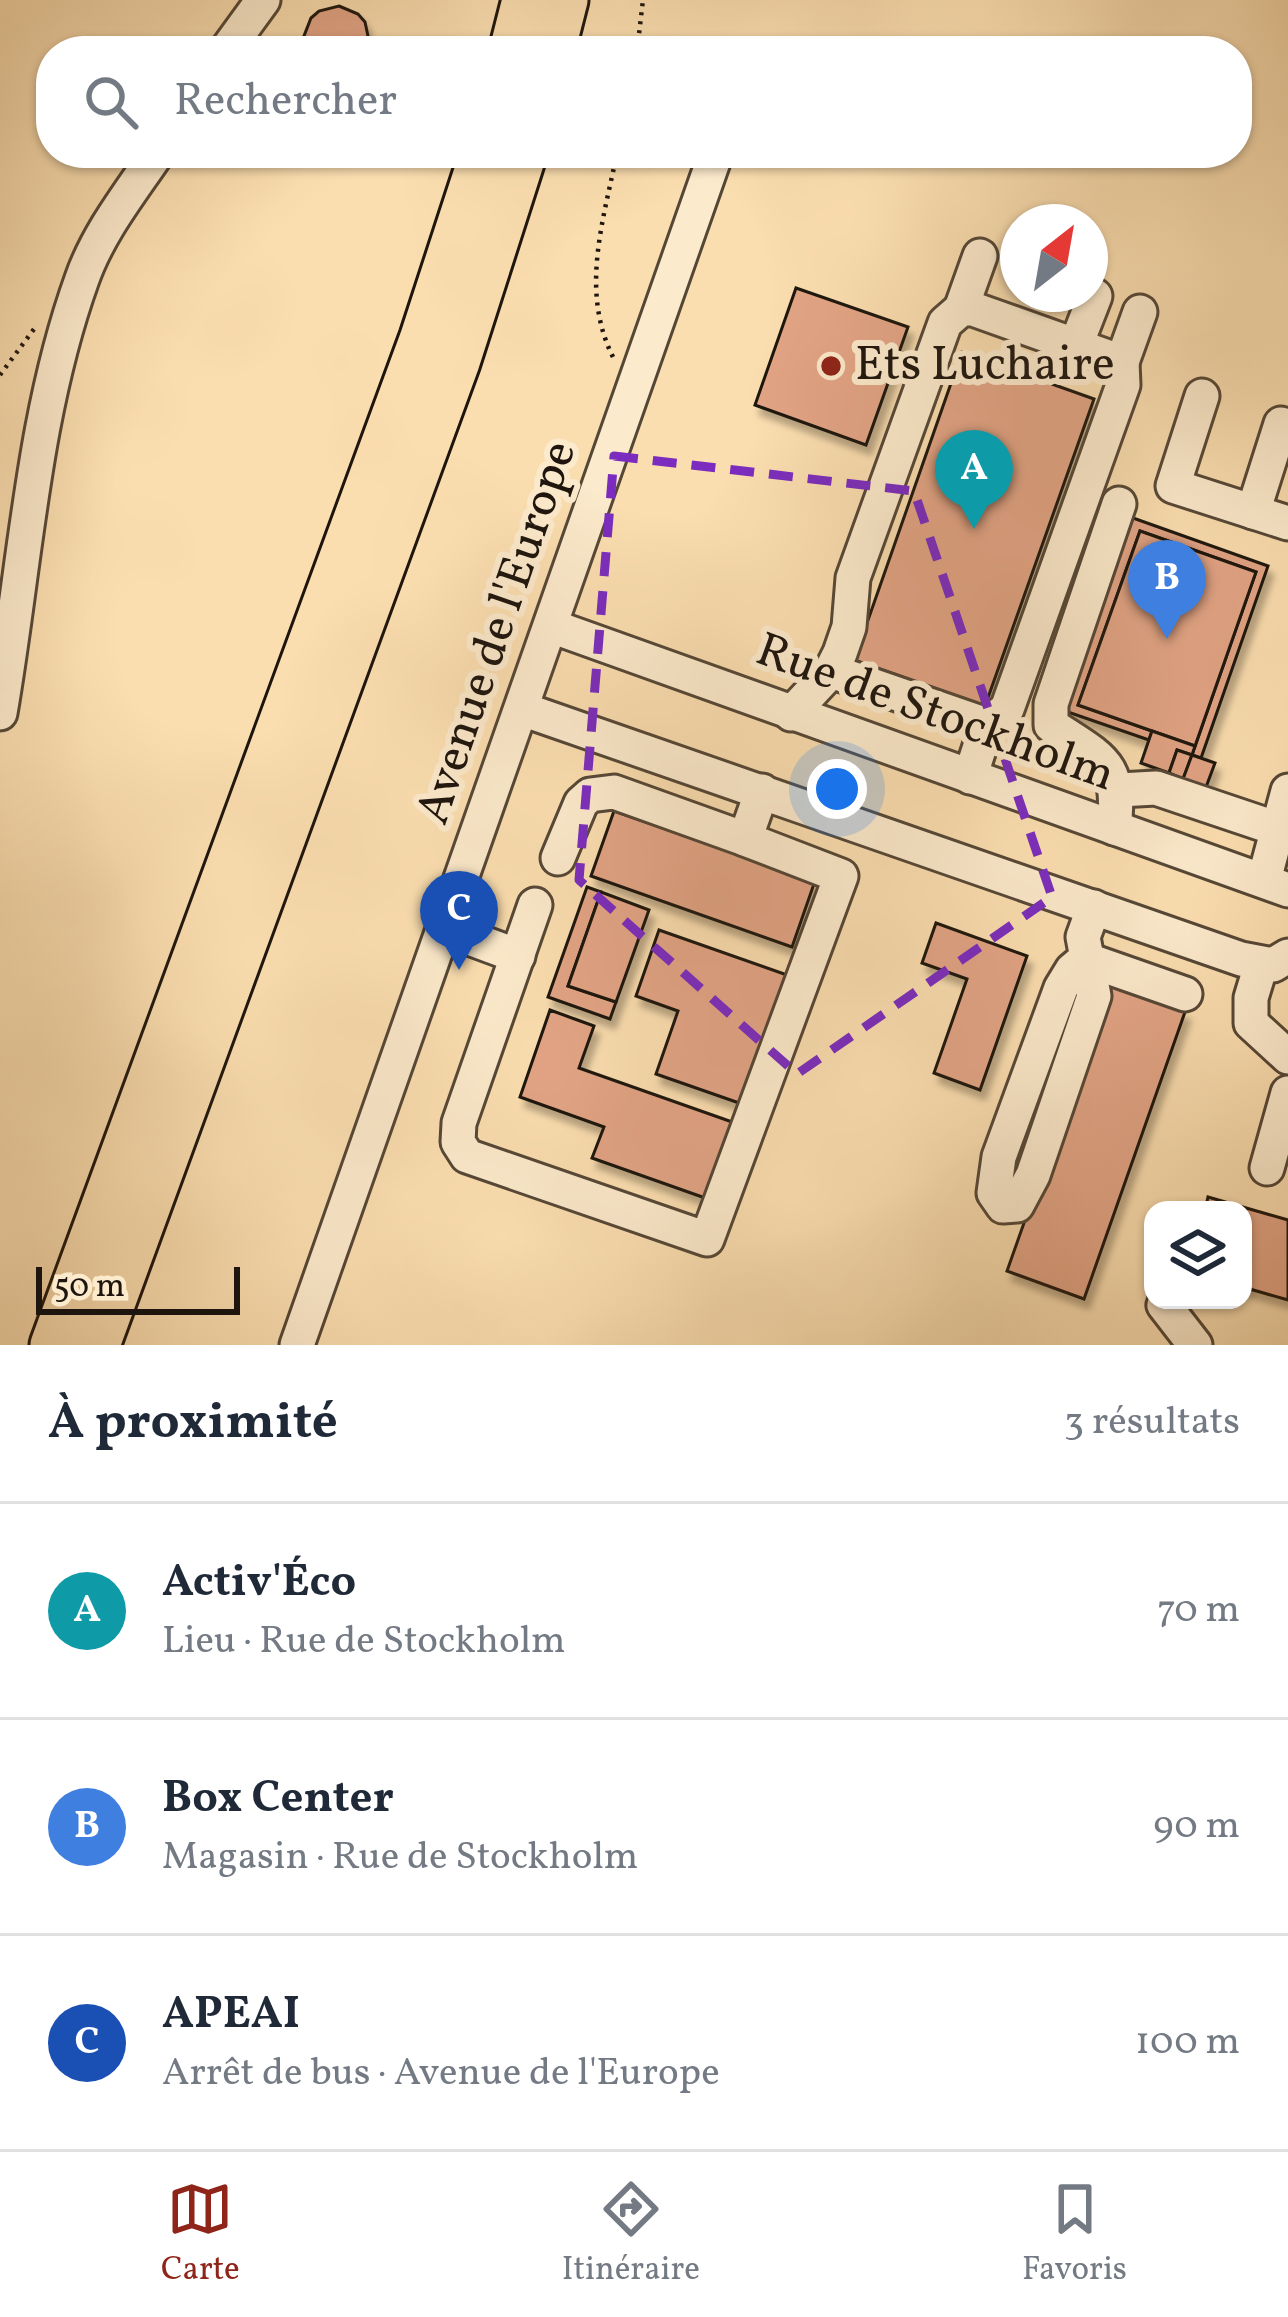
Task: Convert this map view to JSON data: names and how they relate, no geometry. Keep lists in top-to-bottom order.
{
  "streets": {
    "street": ["Avenue de l'Europe", "Rue de Stockholm"]
  },
  "crossings": [
    ["Avenue de l'Europe", "Rue de Stockholm"]
  ],
  "places": ["Ets Luchaire"],
  "scale_bar": "50 m",
  "north": "top right",
  "page": {
    "search": "Rechercher",
    "pins": ["A", "B", "C"],
    "scale": "50 m",
    "heading": ["À proximité", "3 résultats"],
    "list": [
      {
        "mark": "A",
        "name": "Activ'Éco",
        "note": "Lieu · Rue de Stockholm",
        "value": "70 m"
      },
      {
        "mark": "B",
        "name": "Box Center",
        "note": "Magasin · Rue de Stockholm",
        "value": "90 m"
      },
      {
        "mark": "C",
        "name": "APEAI",
        "note": "Arrêt de bus · Avenue de l'Europe",
        "value": "100 m"
      }
    ],
    "nav": ["Carte", "Itinéraire", "Favoris"]
  }
}
